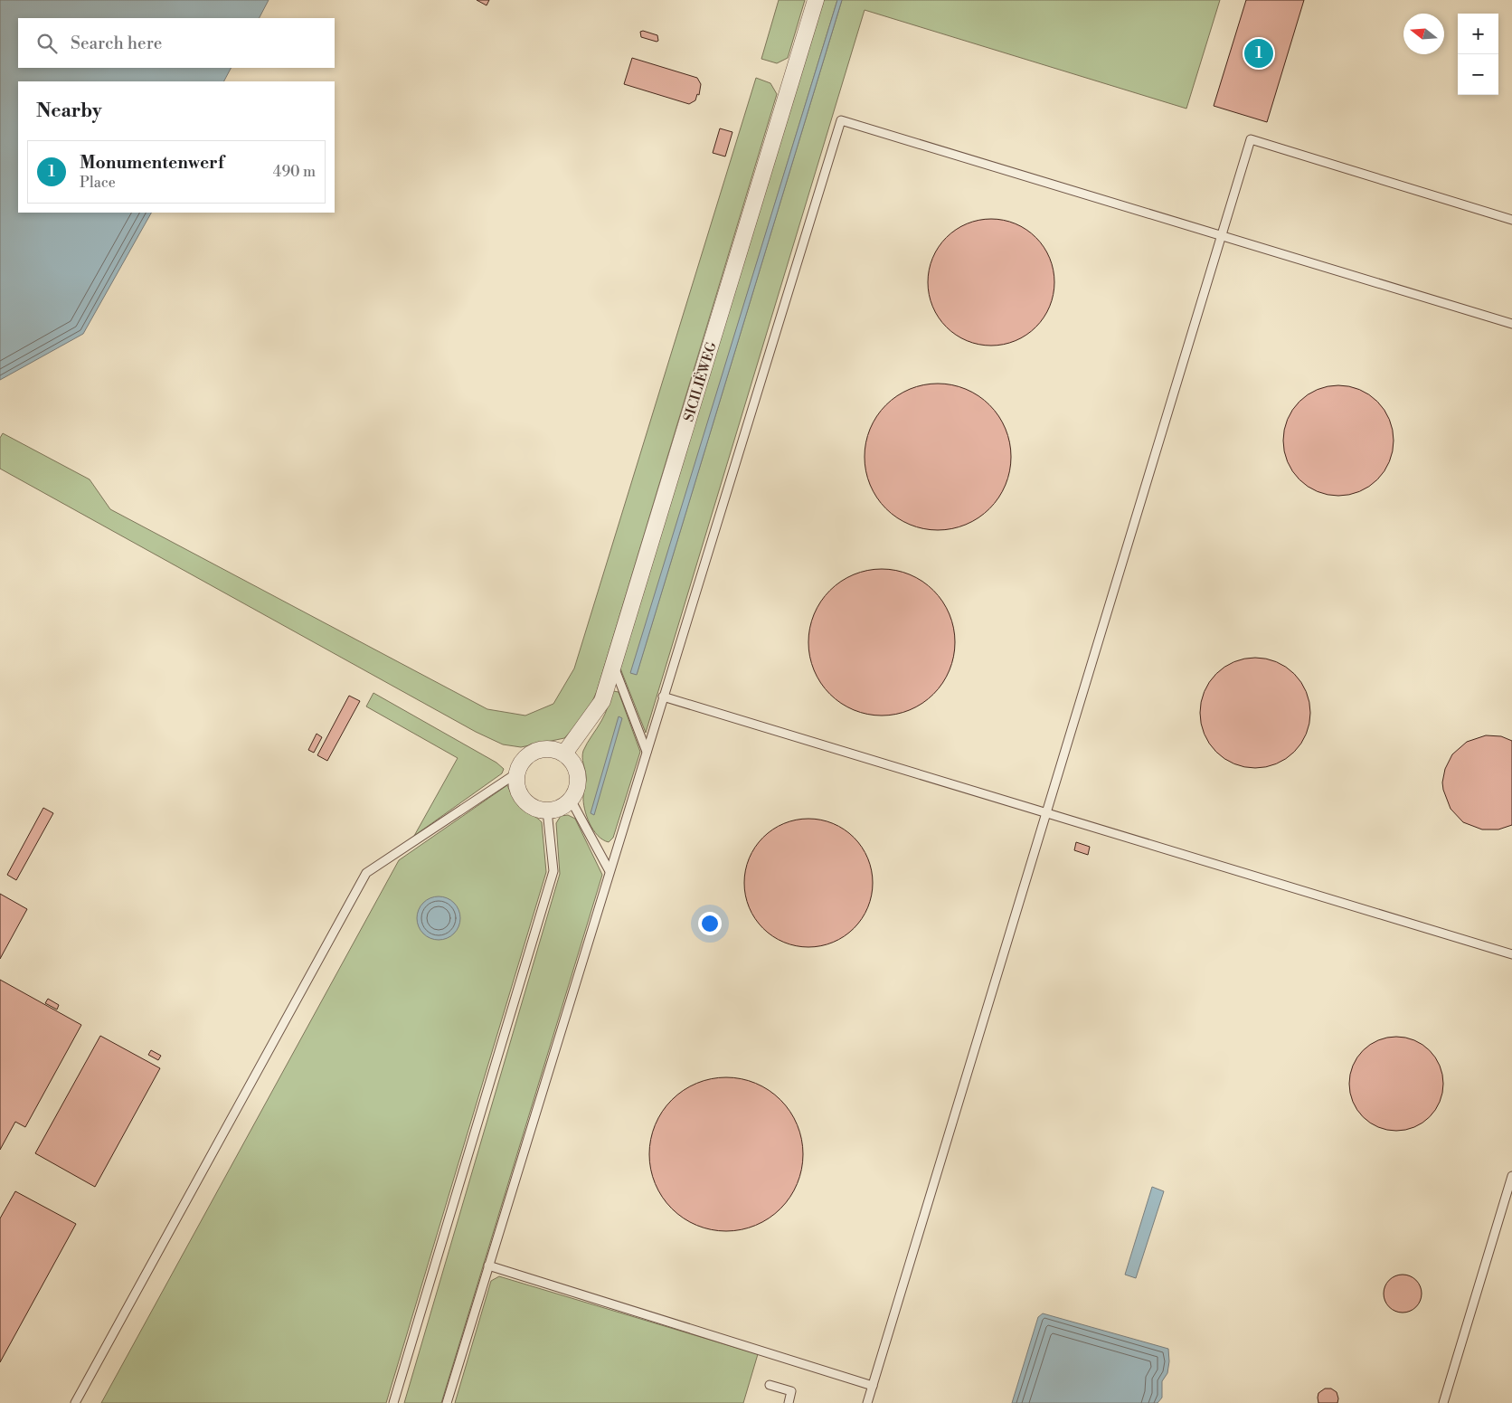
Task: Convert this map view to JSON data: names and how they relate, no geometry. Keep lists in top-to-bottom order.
{
  "streets": {
    "street": ["SICILIËWEG"]
  },
  "north": "left",
  "page": {
    "map_buttons": ["+", "−"],
    "search": "Search here",
    "pins": "1",
    "heading": "Nearby",
    "list": [
      {
        "mark": "1",
        "name": "Monumentenwerf",
        "note": "Place",
        "value": "490 m"
      }
    ]
  }
}
